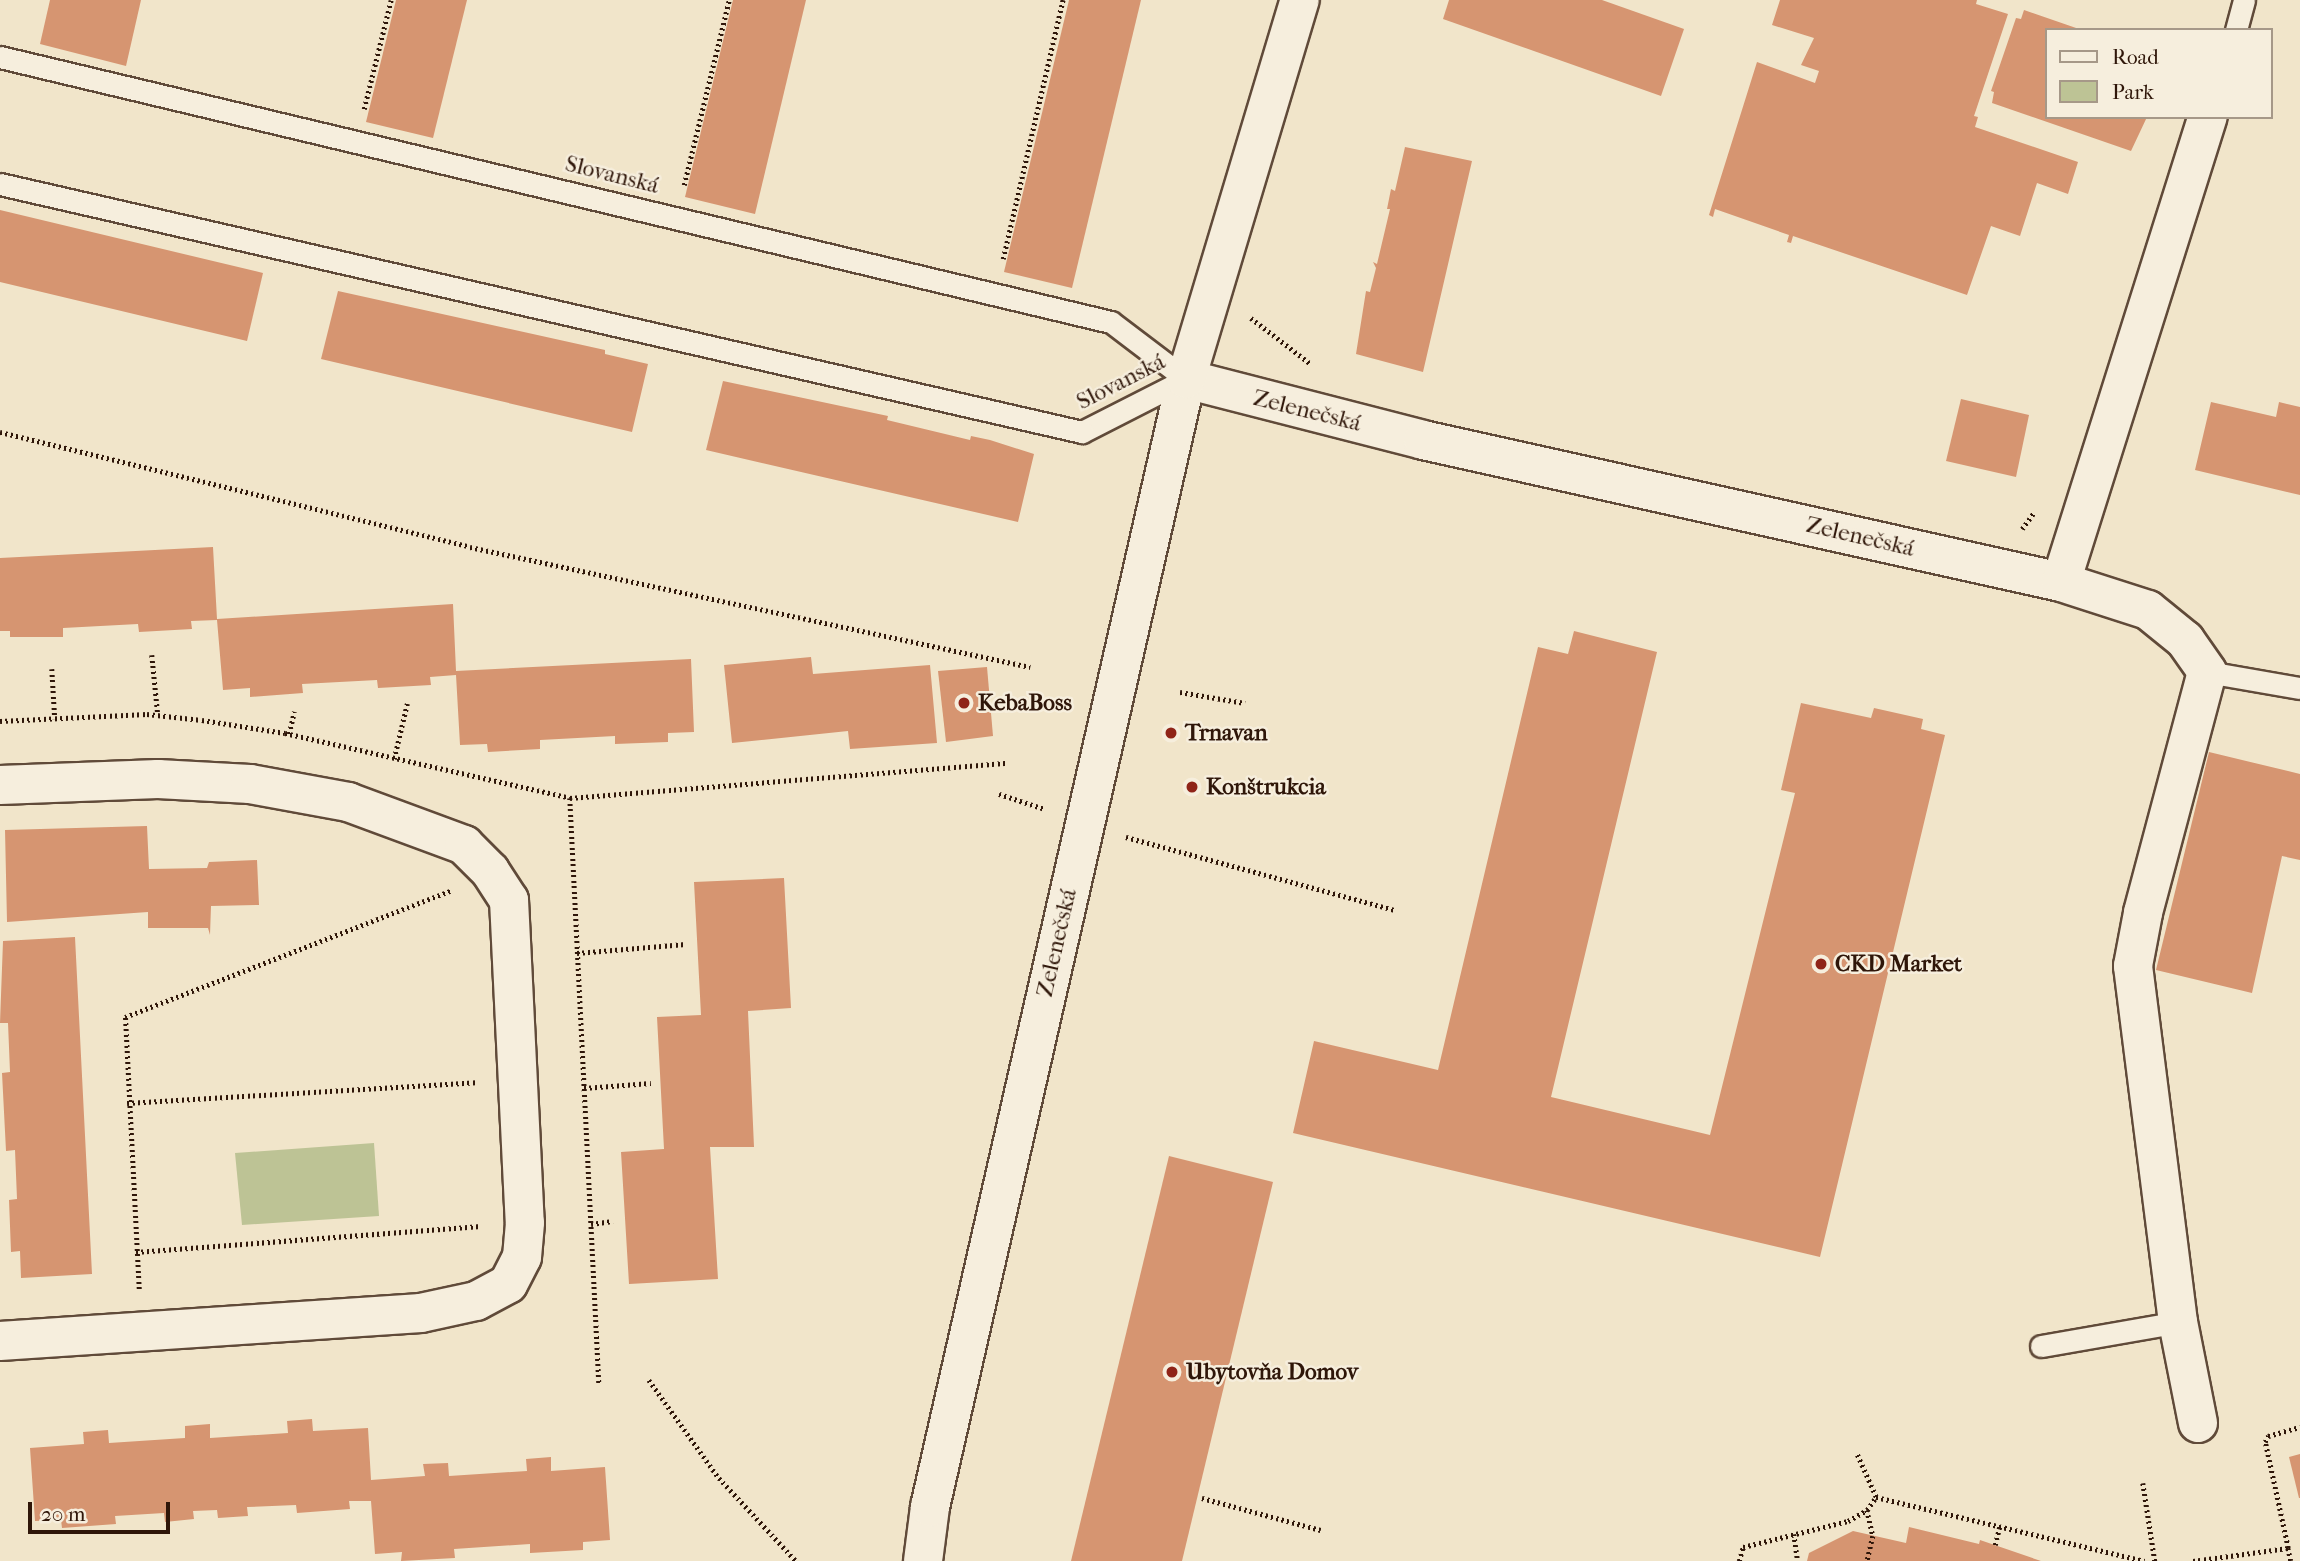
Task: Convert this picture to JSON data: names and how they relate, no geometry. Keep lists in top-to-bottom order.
{
  "streets": {
    "street": ["Zelenečská"],
    "lane": ["Slovanská"]
  },
  "crossings": [
    ["Slovanská", "Zelenečská"]
  ],
  "places": [
    "KebaBoss",
    "Trnavan",
    "Konštrukcia",
    "CKD Market",
    "Ubytovňa Domov"
  ],
  "legend": ["Road", "Park"],
  "scale_bar": "20 m"
}
